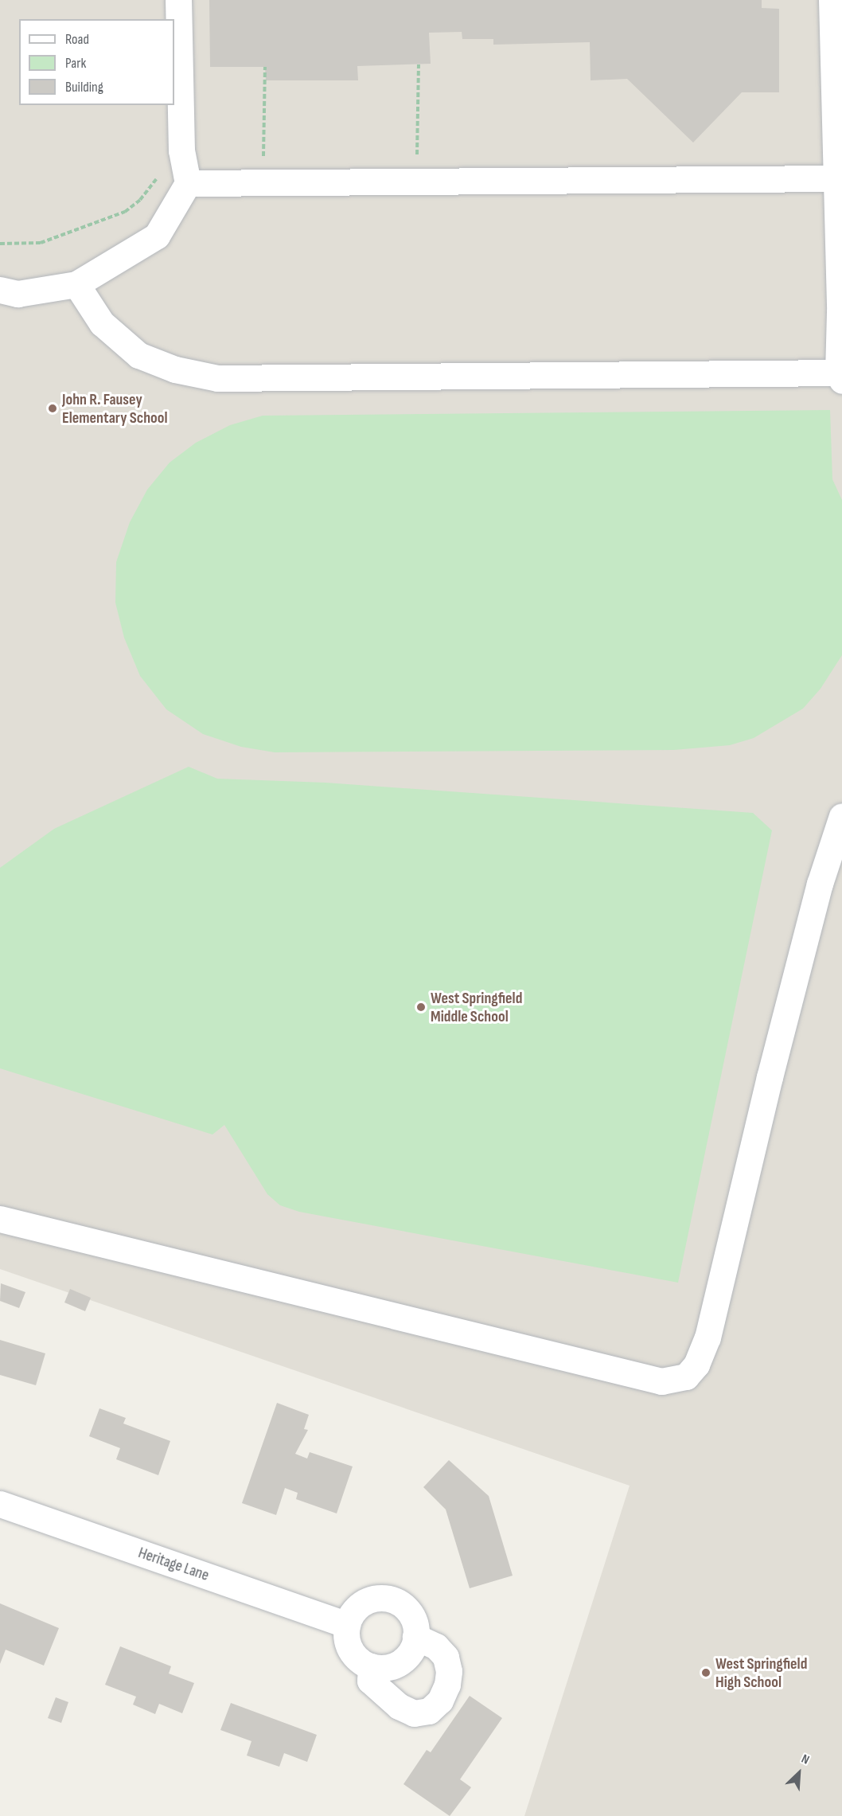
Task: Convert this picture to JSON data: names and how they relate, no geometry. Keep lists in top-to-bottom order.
{
  "streets": {
    "street": ["Heritage Lane"]
  },
  "places": ["John R. Fausey Elementary School", "West Springfield Middle School", "West Springfield High School"],
  "legend": ["Road", "Park", "Building"],
  "north": "top right"
}
